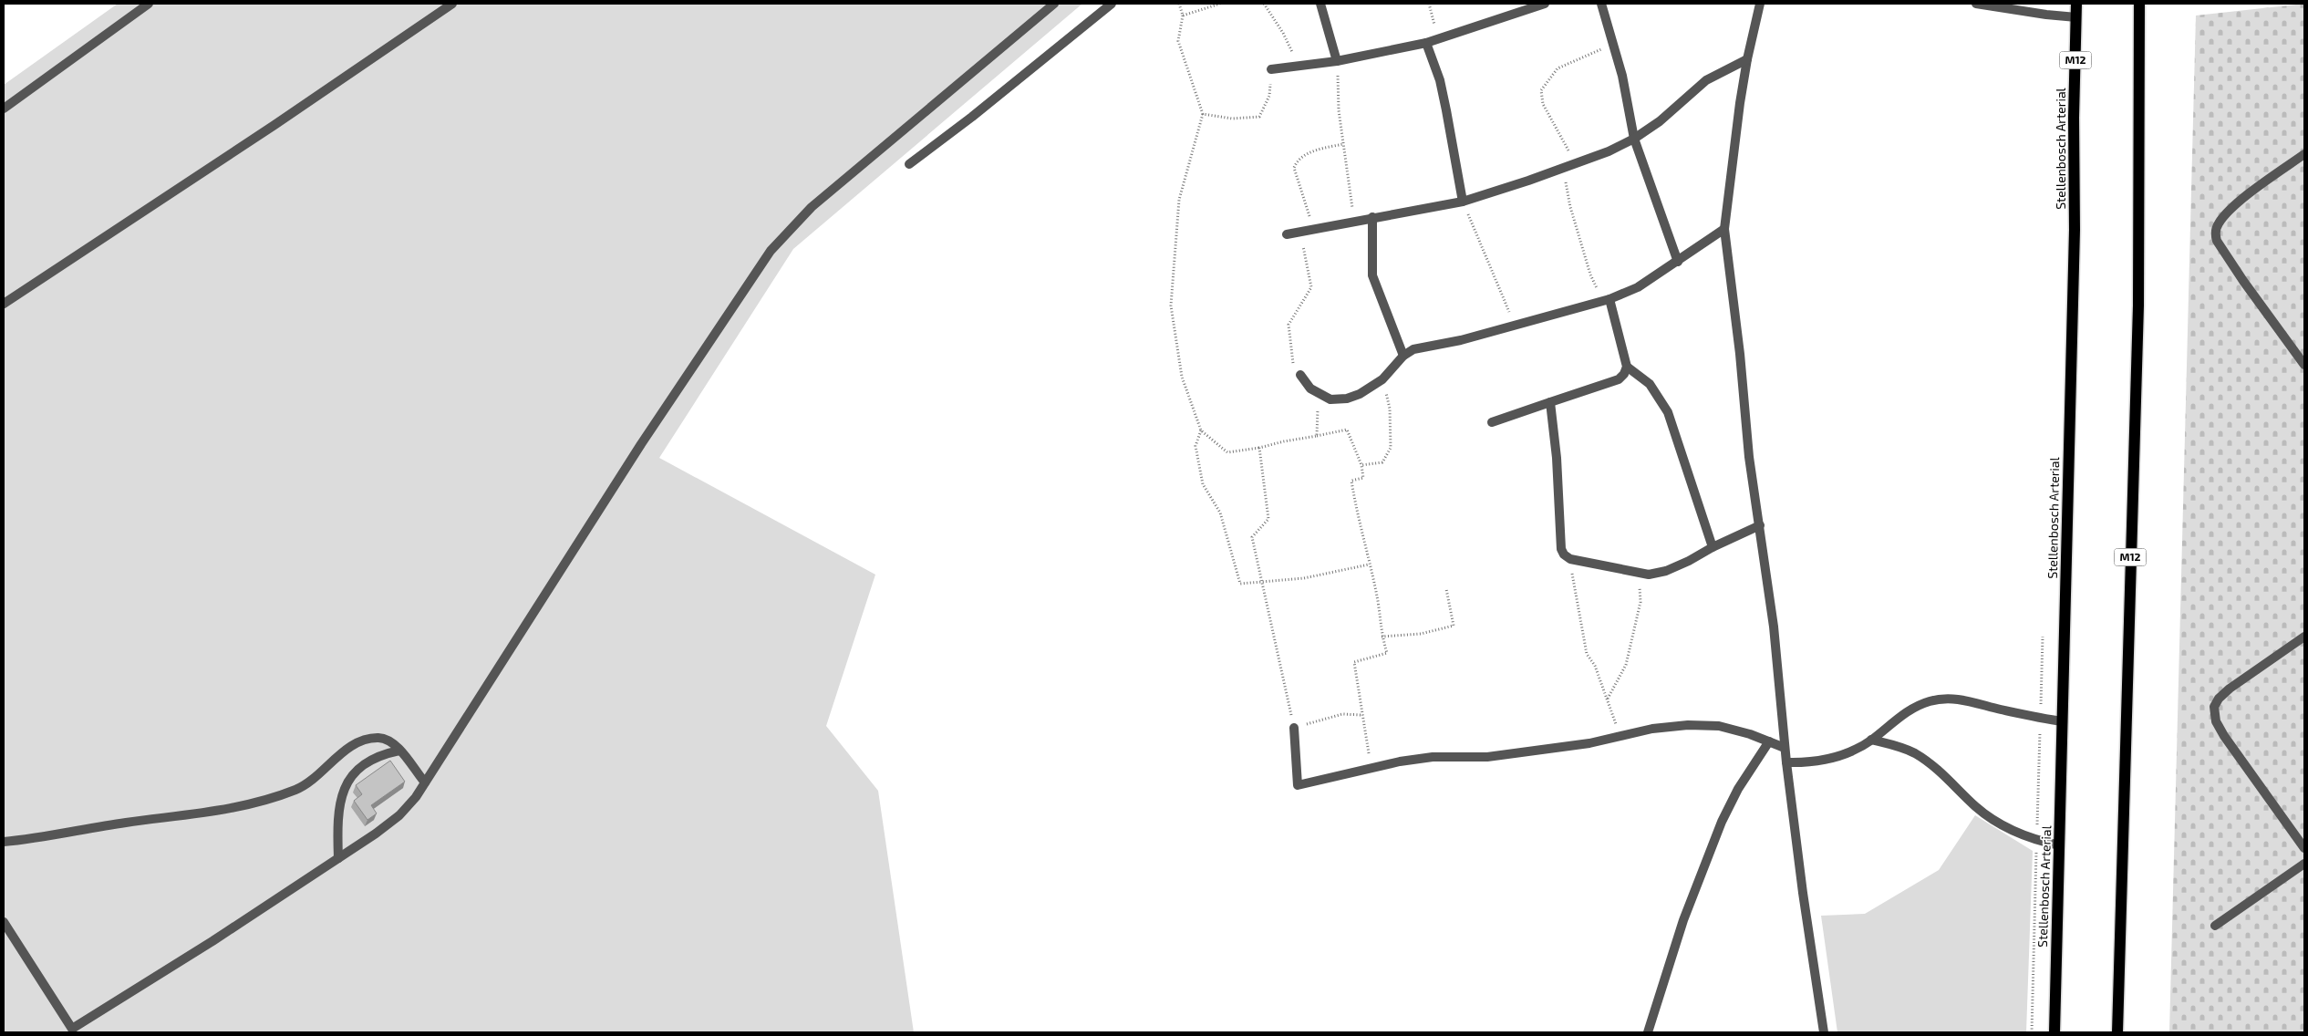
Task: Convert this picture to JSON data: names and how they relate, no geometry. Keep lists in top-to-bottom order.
{
  "streets": {
    "main road": ["M12", "Stellenbosch Arterial"]
  }
}
